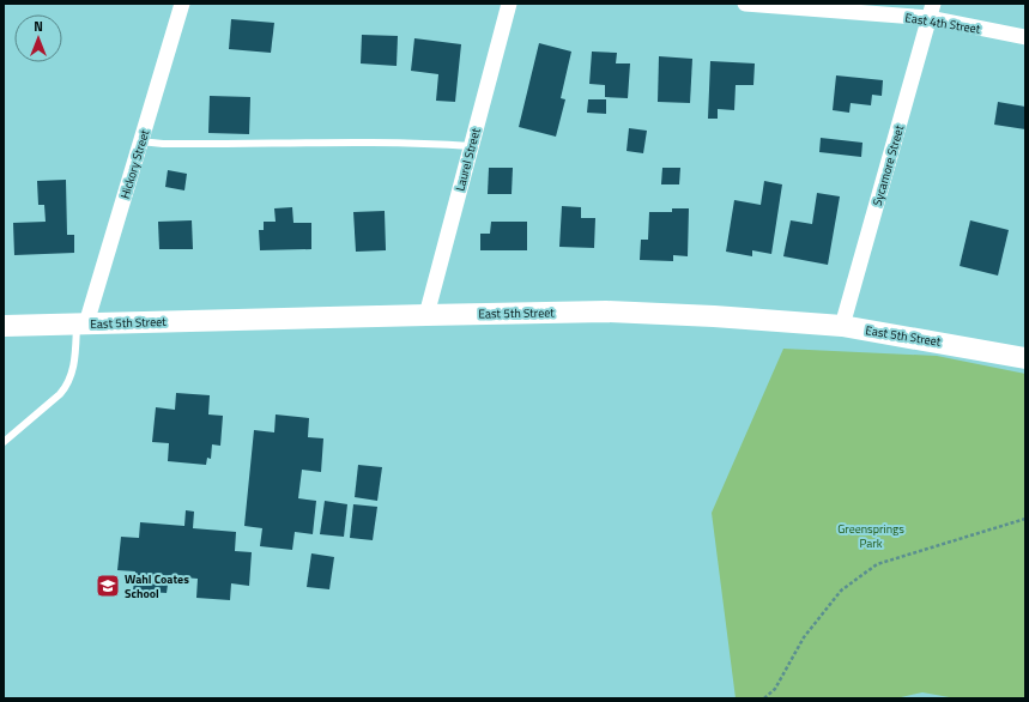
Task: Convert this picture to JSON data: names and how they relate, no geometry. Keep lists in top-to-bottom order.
{
  "streets": {
    "main road": ["East 5th Street"],
    "street": [
      "East 4th Street",
      "Laurel Street",
      "Hickory Street",
      "Sycamore Street"
    ]
  },
  "crossings": [
    ["East 4th Street", "Sycamore Street"],
    ["Laurel Street", "East 5th Street"],
    ["Hickory Street", "East 5th Street"],
    ["Sycamore Street", "East 5th Street"]
  ],
  "parks": ["Greensprings Park"],
  "places": {
    "school or university": ["Wahl Coates School"]
  },
  "north": "top"
}
